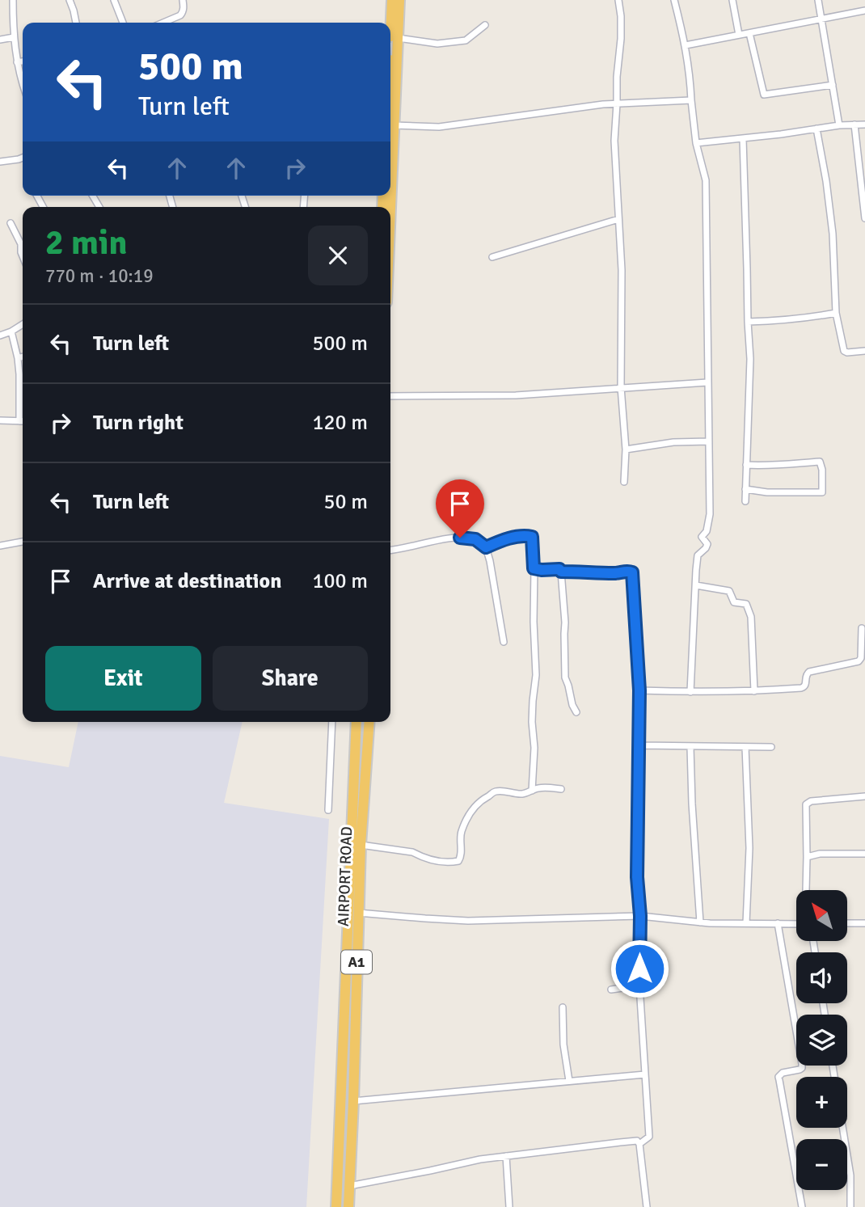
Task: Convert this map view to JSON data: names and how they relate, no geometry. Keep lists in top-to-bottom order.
{
  "streets": {
    "highway": ["AIRPORT ROAD", "A1"]
  },
  "north": "top left",
  "page": {
    "turn": ["500 m", "Turn left"],
    "heading": ["2 min", "770 m · 10:19"],
    "list": [
      {
        "name": "Turn left",
        "value": "500 m"
      },
      {
        "name": "Turn right",
        "value": "120 m"
      },
      {
        "name": "Turn left",
        "value": "50 m"
      },
      {
        "name": "Arrive at destination",
        "value": "100 m"
      }
    ],
    "buttons": ["Exit", "Share"],
    "map_buttons": ["+", "−"]
  }
}
